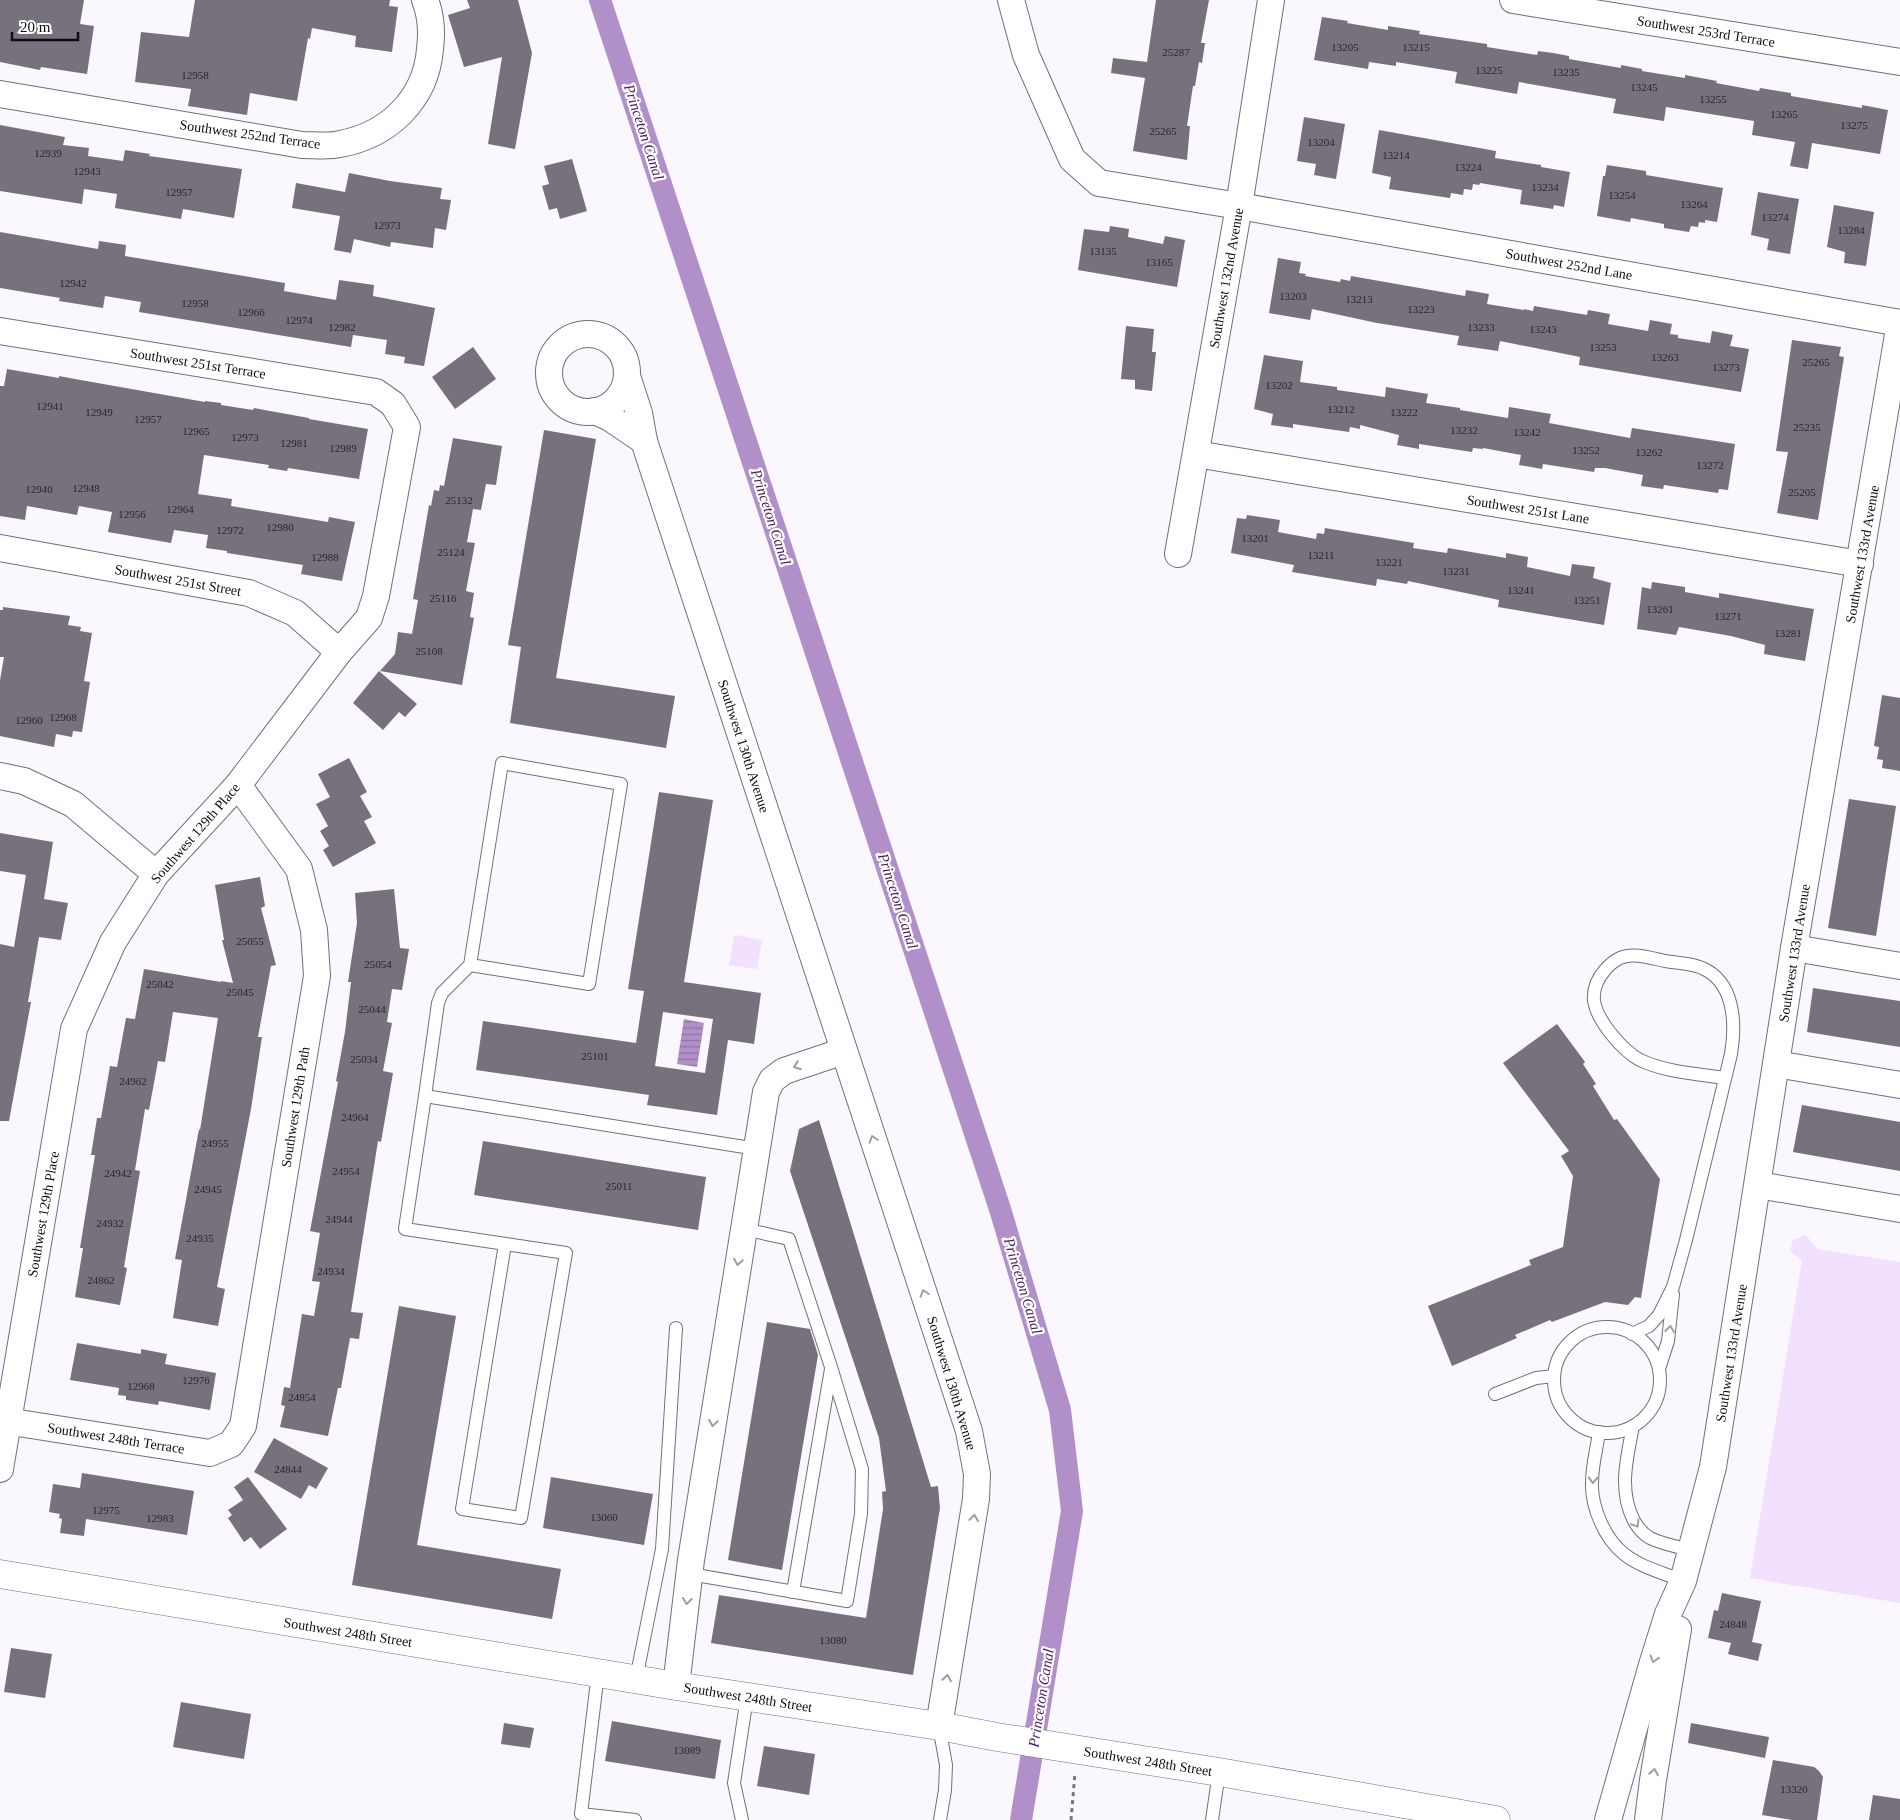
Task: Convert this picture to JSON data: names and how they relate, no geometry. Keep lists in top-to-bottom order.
{
  "streets": {
    "street": [
      "Southwest 253rd Terrace",
      "Southwest 252nd Terrace",
      "Southwest 252nd Lane",
      "Southwest 132nd Avenue",
      "Southwest 251st Terrace",
      "Southwest 251st Lane",
      "Southwest 133rd Avenue",
      "Southwest 251st Street",
      "Southwest 130th Avenue",
      "Southwest 129th Place",
      "Southwest 129th Path",
      "Southwest 248th Terrace",
      "Southwest 248th Street"
    ]
  },
  "crossings": [
    ["Southwest 252nd Lane", "Southwest 132nd Avenue"],
    ["Southwest 252nd Lane", "Southwest 133rd Avenue"],
    ["Southwest 132nd Avenue", "Southwest 251st Lane"],
    ["Southwest 251st Terrace", "Southwest 129th Place"],
    ["Southwest 251st Lane", "Southwest 133rd Avenue"],
    ["Southwest 251st Street", "Southwest 129th Place"],
    ["Southwest 130th Avenue", "Southwest 248th Street"],
    ["Southwest 129th Place", "Southwest 129th Path"],
    ["Southwest 129th Place", "Southwest 248th Terrace"],
    ["Southwest 129th Path", "Southwest 248th Terrace"]
  ],
  "water": ["Princeton Canal"],
  "house_numbers": [
    "13205",
    "13215",
    "25287",
    "13225",
    "13235",
    "12958",
    "13245",
    "13255",
    "13265",
    "13275",
    "25265",
    "13204",
    "12939",
    "13214",
    "13224",
    "12943",
    "13234",
    "12957",
    "13254",
    "13264",
    "13274",
    "12973",
    "13284",
    "13135",
    "13165",
    "12942",
    "13203",
    "13213",
    "12958",
    "13223",
    "12966",
    "12974",
    "12982",
    "13233",
    "13243",
    "13253",
    "13263",
    "25265",
    "13273",
    "13202",
    "12941",
    "13212",
    "12949",
    "13222",
    "12957",
    "25235",
    "13232",
    "12965",
    "13242",
    "12973",
    "12981",
    "12989",
    "13252",
    "13262",
    "13272",
    "12948",
    "12940",
    "25205",
    "25132",
    "12964",
    "12956",
    "12980",
    "12972",
    "13201",
    "25124",
    "13211",
    "12988",
    "13221",
    "13231",
    "13241",
    "25116",
    "13251",
    "13261",
    "13271",
    "13281",
    "25108",
    "12968",
    "12960",
    "25055",
    "25054",
    "25042",
    "25045",
    "25044",
    "25101",
    "25034",
    "24962",
    "24964",
    "24955",
    "24954",
    "24942",
    "25011",
    "24945",
    "24944",
    "24932",
    "24935",
    "24934",
    "24862",
    "12976",
    "12968",
    "24854",
    "24844",
    "12975",
    "13060",
    "12983",
    "24848",
    "13080",
    "13089",
    "13320"
  ],
  "scale_bar": "20 m"
}
